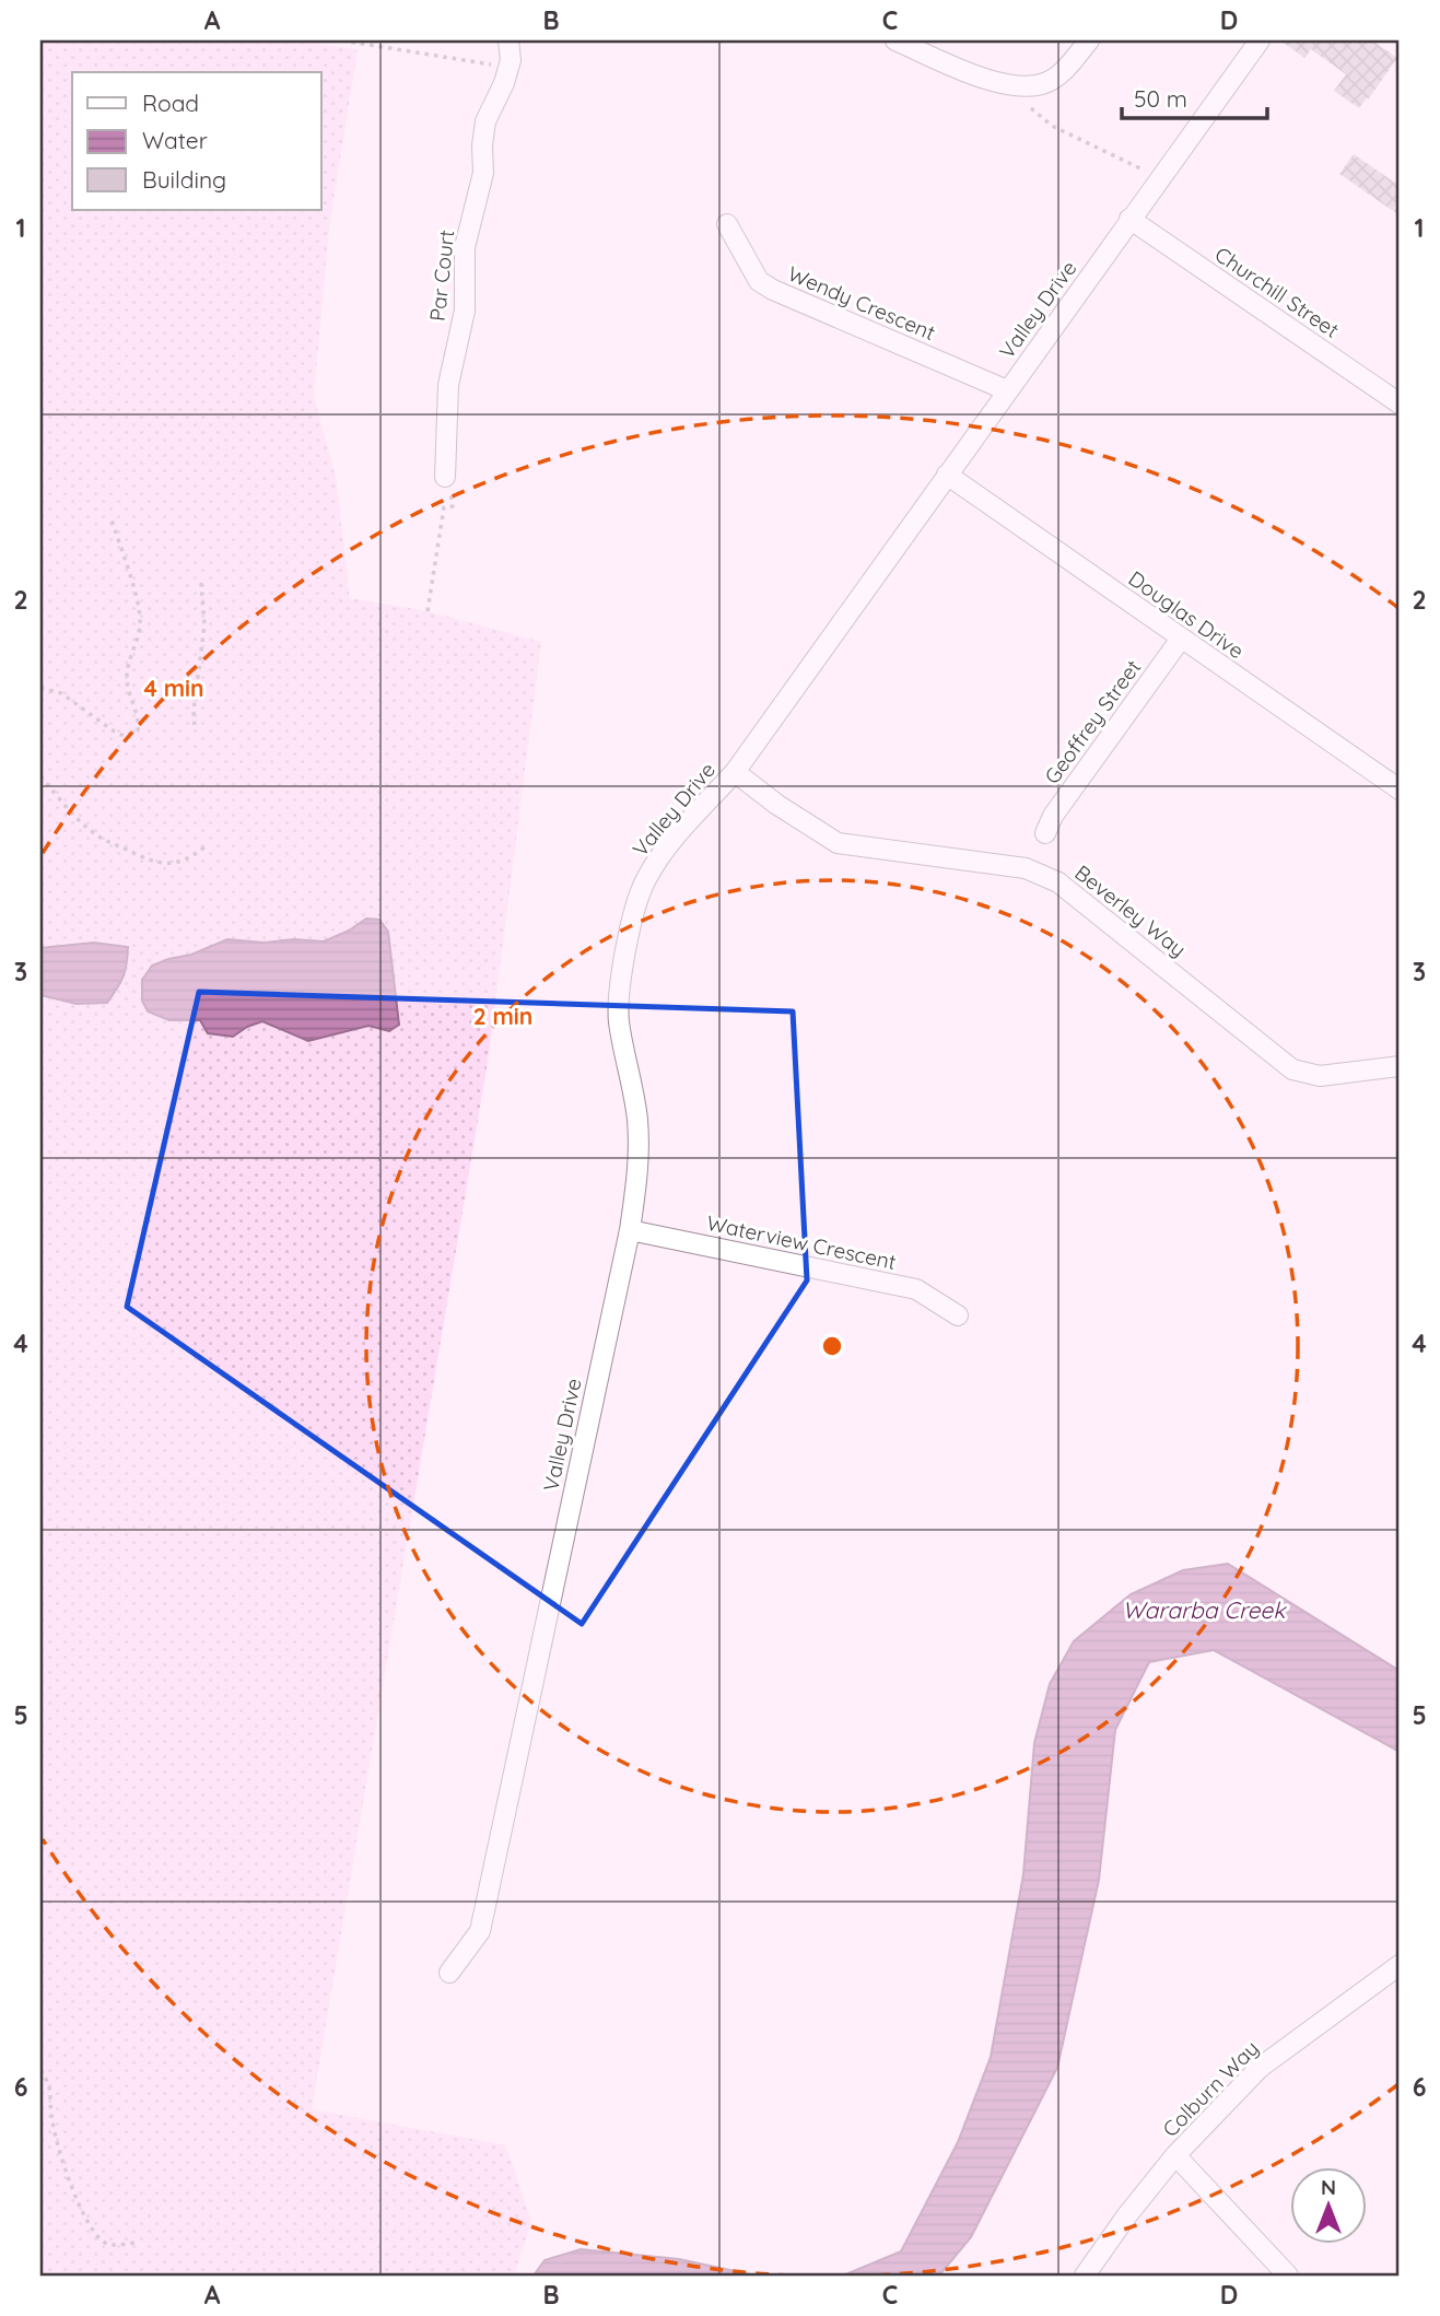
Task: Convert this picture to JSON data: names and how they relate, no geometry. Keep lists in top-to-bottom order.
{
  "streets": {
    "street": [
      "Par Court",
      "Churchill Street",
      "Wendy Crescent",
      "Valley Drive",
      "Douglas Drive",
      "Geoffrey Street",
      "Beverley Way",
      "Waterview Crescent",
      "Colburn Way"
    ]
  },
  "crossings": [
    ["Churchill Street", "Valley Drive"],
    ["Wendy Crescent", "Valley Drive"],
    ["Valley Drive", "Douglas Drive"],
    ["Valley Drive", "Beverley Way"],
    ["Valley Drive", "Waterview Crescent"],
    ["Douglas Drive", "Geoffrey Street"]
  ],
  "water": ["Wararba Creek"],
  "legend": ["Road", "Water", "Building"],
  "scale_bar": "50 m",
  "north": "top",
  "grid": {
    "columns": [
      "A",
      "B",
      "C",
      "D"
    ],
    "rows": [
      "1",
      "2",
      "3",
      "4",
      "5",
      "6"
    ]
  },
  "rings": ["4 min", "2 min"]
}
